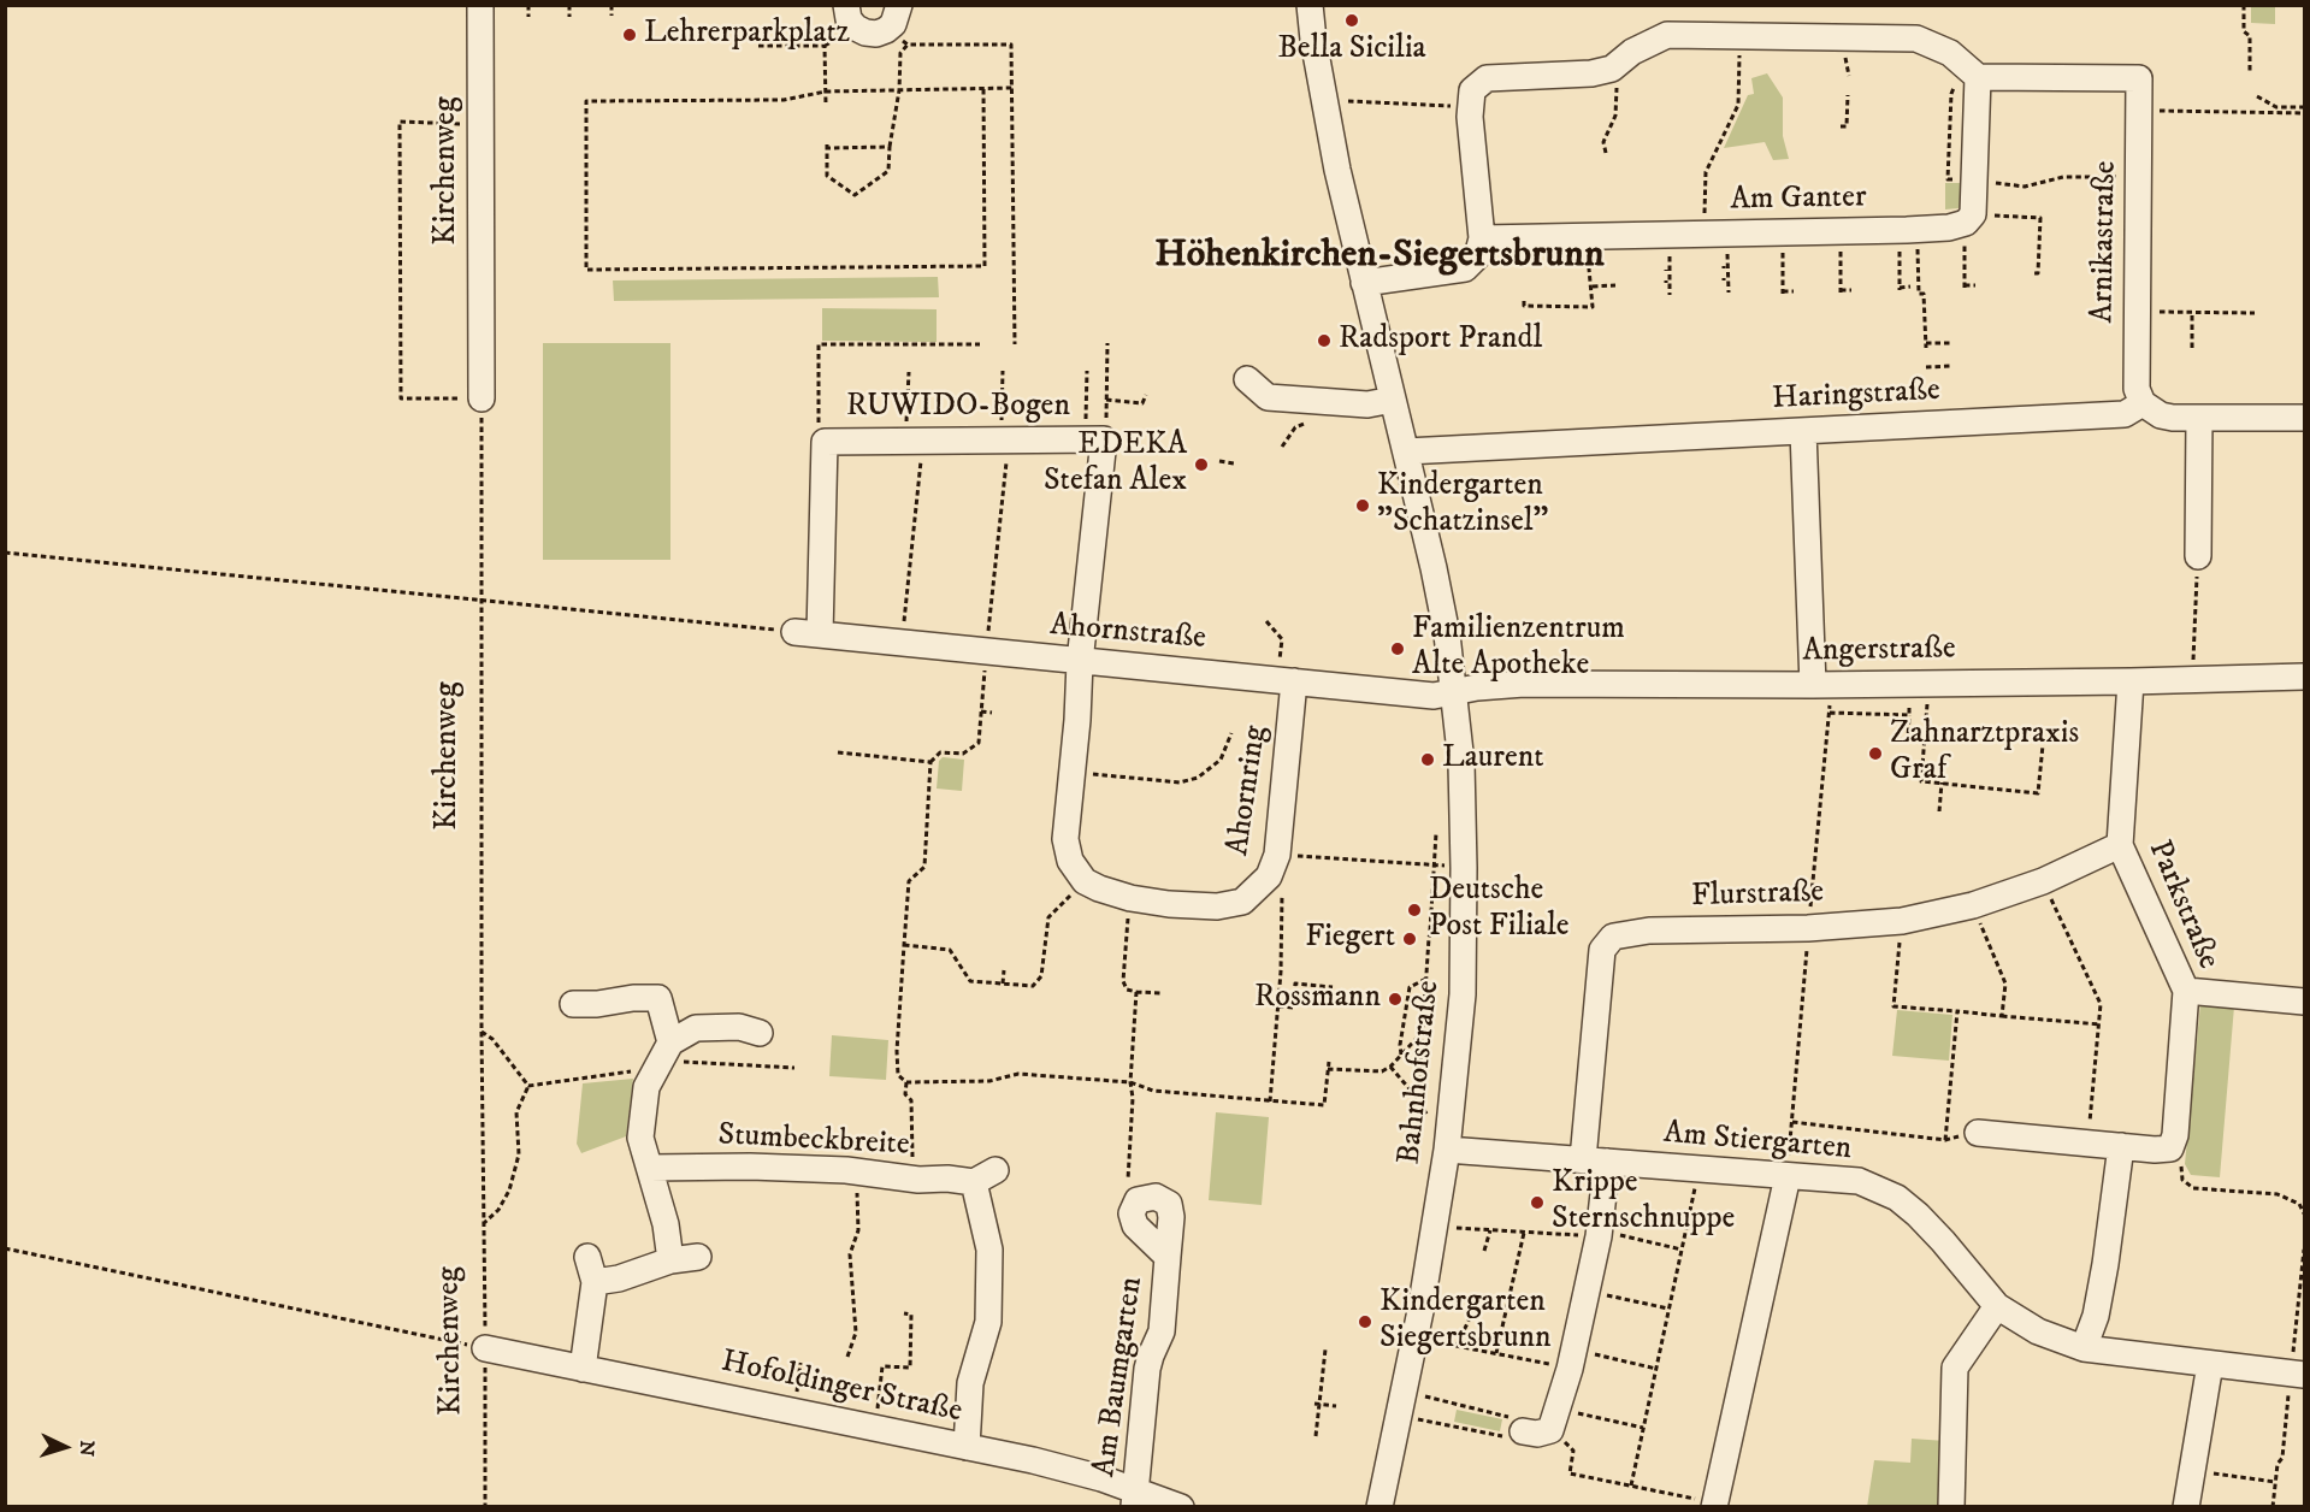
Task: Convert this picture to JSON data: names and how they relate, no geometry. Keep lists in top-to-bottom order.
{
  "streets": {
    "street": [
      "Kirchenweg",
      "Am Ganter",
      "Arnikastraße",
      "Haringstraße",
      "RUWIDO-Bogen",
      "Ahornstraße",
      "Angerstraße",
      "Ahornring",
      "Flurstraße",
      "Parkstraße",
      "Bahnhofstraße",
      "Stumbeckbreite",
      "Am Stiergarten",
      "Am Baumgarten",
      "Hofoldinger Straße"
    ]
  },
  "crossings": [
    ["Kirchenweg", "Hofoldinger Straße"],
    ["Arnikastraße", "Haringstraße"],
    ["Haringstraße", "Bahnhofstraße"],
    ["RUWIDO-Bogen", "Ahornstraße"],
    ["Ahornstraße", "Angerstraße"],
    ["Ahornstraße", "Ahornring"],
    ["Ahornstraße", "Bahnhofstraße"],
    ["Angerstraße", "Parkstraße"],
    ["Angerstraße", "Bahnhofstraße"],
    ["Flurstraße", "Parkstraße"],
    ["Flurstraße", "Am Stiergarten"],
    ["Bahnhofstraße", "Am Stiergarten"],
    ["Am Baumgarten", "Hofoldinger Straße"]
  ],
  "districts": ["Höhenkirchen-Siegertsbrunn"],
  "places": [
    "Bella Sicilia",
    "Lehrerparkplatz",
    "Radsport Prandl",
    "EDEKA Stefan Alex",
    "Kindergarten \"Schatzinsel\"",
    "Familienzentrum Alte Apotheke",
    "Zahnarztpraxis Graf",
    "Laurent",
    "Deutsche Post Filiale",
    "Fiegert",
    "Rossmann",
    "Krippe Sternschnuppe",
    "Kindergarten Siegertsbrunn"
  ],
  "north": "right"
}
